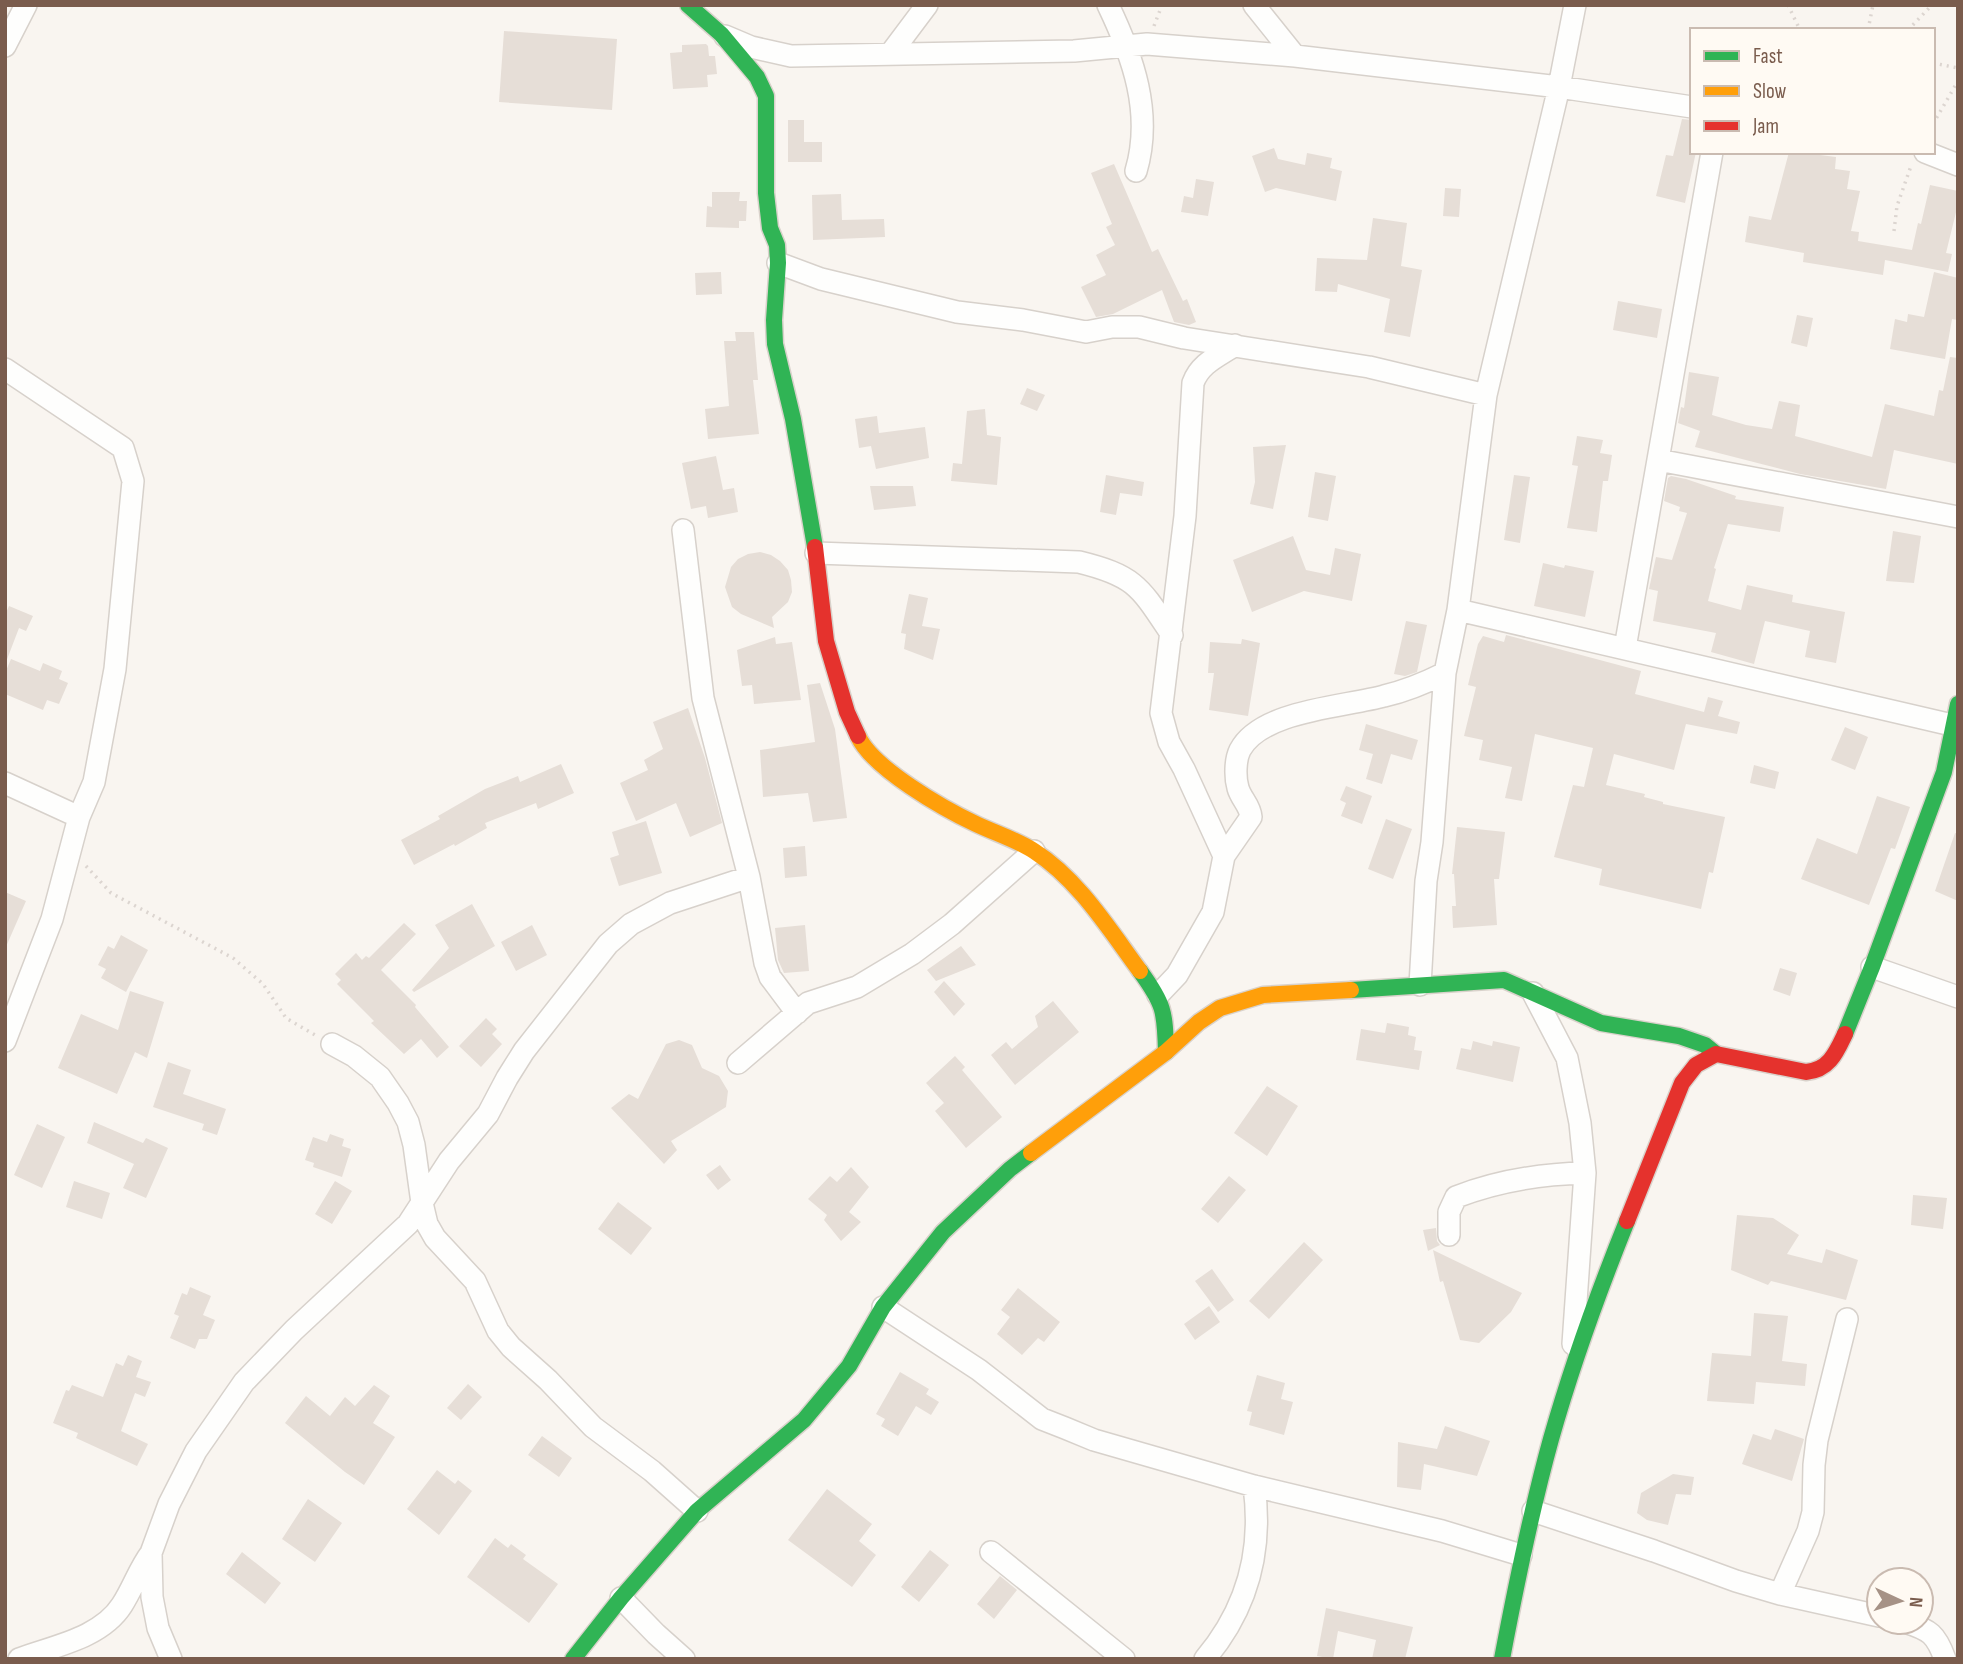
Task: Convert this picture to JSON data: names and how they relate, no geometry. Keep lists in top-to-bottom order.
{
  "legend": ["Fast", "Slow", "Jam"],
  "north": "right"
}
